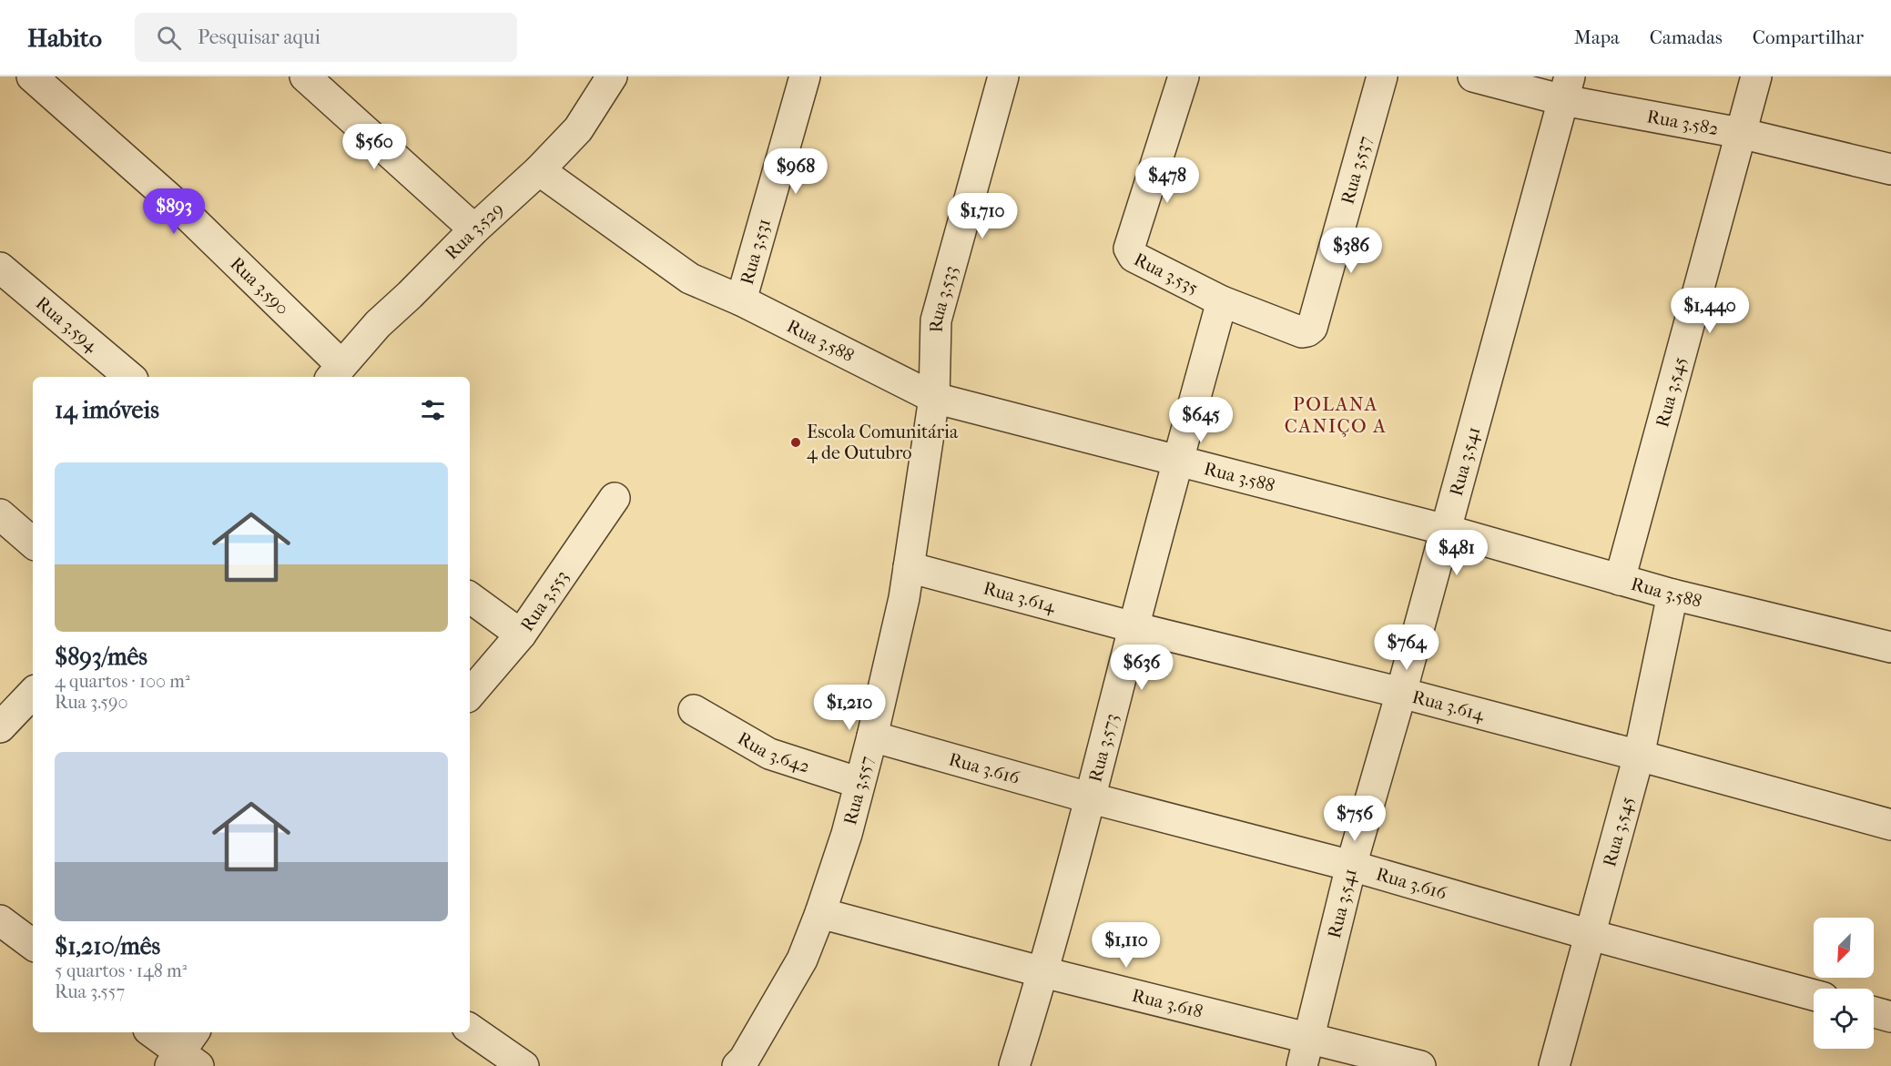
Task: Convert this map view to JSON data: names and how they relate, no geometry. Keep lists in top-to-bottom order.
{
  "streets": {
    "street": [
      "Rua 3.582",
      "Rua 3.537",
      "Rua 3.529",
      "Rua 3.531",
      "Rua 3.535",
      "Rua 3.590",
      "Rua 3.533",
      "Rua 3.594",
      "Rua 3.588",
      "Rua 3.545",
      "Rua 3.541",
      "Rua 3.614",
      "Rua 3.553",
      "Rua 3.573",
      "Rua 3.642",
      "Rua 3.616",
      "Rua 3.557",
      "Rua 3.618"
    ]
  },
  "crossings": [
    ["Rua 3.582", "Rua 3.545"],
    ["Rua 3.582", "Rua 3.541"],
    ["Rua 3.537", "Rua 3.535"],
    ["Rua 3.537", "Rua 3.573"],
    ["Rua 3.529", "Rua 3.590"],
    ["Rua 3.529", "Rua 3.588"],
    ["Rua 3.531", "Rua 3.588"],
    ["Rua 3.535", "Rua 3.573"],
    ["Rua 3.533", "Rua 3.588"],
    ["Rua 3.533", "Rua 3.557"],
    ["Rua 3.588", "Rua 3.545"],
    ["Rua 3.588", "Rua 3.541"],
    ["Rua 3.588", "Rua 3.573"],
    ["Rua 3.588", "Rua 3.557"],
    ["Rua 3.545", "Rua 3.614"],
    ["Rua 3.545", "Rua 3.616"],
    ["Rua 3.541", "Rua 3.614"],
    ["Rua 3.541", "Rua 3.616"],
    ["Rua 3.541", "Rua 3.618"],
    ["Rua 3.614", "Rua 3.573"],
    ["Rua 3.614", "Rua 3.557"],
    ["Rua 3.573", "Rua 3.616"],
    ["Rua 3.573", "Rua 3.618"],
    ["Rua 3.642", "Rua 3.557"],
    ["Rua 3.616", "Rua 3.557"],
    ["Rua 3.557", "Rua 3.618"]
  ],
  "districts": ["POLANA CANIÇO A"],
  "places": ["Escola Comunitária 4 de Outubro"],
  "north": "bottom left",
  "page": {
    "header": "Habito",
    "search": "Pesquisar aqui",
    "nav": ["Mapa", "Camadas", "Compartilhar"],
    "price": [
      "$560",
      "$968",
      "$478",
      "$893",
      "$1,710",
      "$386",
      "$1,440",
      "$645",
      "$481",
      "$764",
      "$636",
      "$1,210",
      "$756",
      "$1,110"
    ],
    "heading": "14 imóveis",
    "list": [
      {
        "name": "$893/mês",
        "note": "4 quartos · 100 m² · Rua 3.590"
      },
      {
        "name": "$1,210/mês",
        "note": "5 quartos · 148 m² · Rua 3.557"
      }
    ]
  }
}
